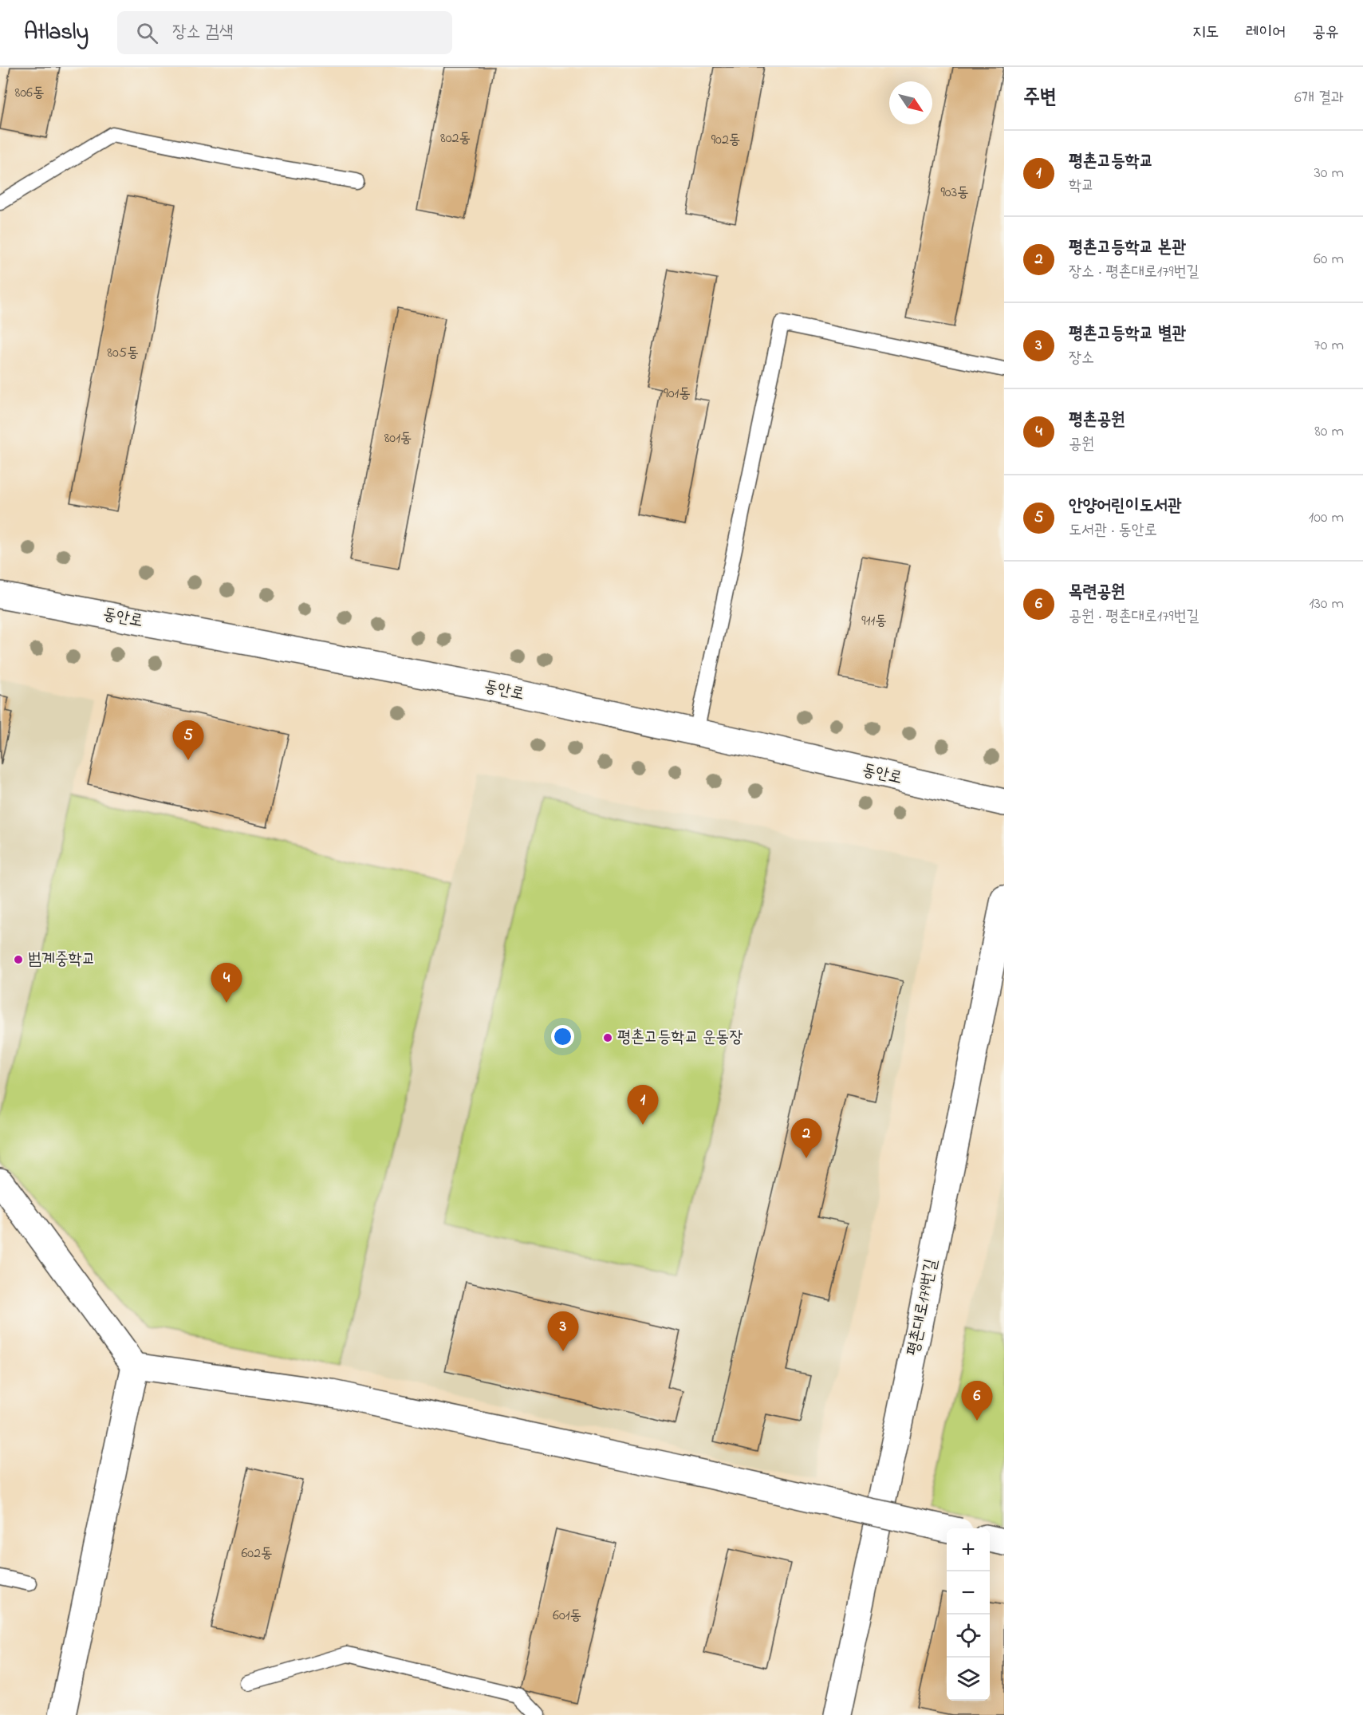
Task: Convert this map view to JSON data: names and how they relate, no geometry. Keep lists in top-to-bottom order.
{
  "streets": {
    "street": ["동안로", "평촌대로179번길"]
  },
  "places": ["범계중학교", "평촌고등학교 운동장"],
  "house_numbers": [
    "806동",
    "802동",
    "902동",
    "903동",
    "805동",
    "901동",
    "801동",
    "911동",
    "602동",
    "601동"
  ],
  "north": "bottom right",
  "page": {
    "header": "Atlasly",
    "search": "장소 검색",
    "nav": ["지도", "레이어", "공유"],
    "heading": ["주변", "6개 결과"],
    "list": [
      {
        "mark": "1",
        "name": "평촌고등학교",
        "note": "학교",
        "value": "30 m"
      },
      {
        "mark": "2",
        "name": "평촌고등학교 본관",
        "note": "장소 · 평촌대로179번길",
        "value": "60 m"
      },
      {
        "mark": "3",
        "name": "평촌고등학교 별관",
        "note": "장소",
        "value": "70 m"
      },
      {
        "mark": "4",
        "name": "평촌공원",
        "note": "공원",
        "value": "80 m"
      },
      {
        "mark": "5",
        "name": "안양어린이도서관",
        "note": "도서관 · 동안로",
        "value": "100 m"
      },
      {
        "mark": "6",
        "name": "목련공원",
        "note": "공원 · 평촌대로179번길",
        "value": "130 m"
      }
    ],
    "pins": [
      "5",
      "4",
      "1",
      "2",
      "3",
      "6"
    ],
    "map_buttons": ["+", "−"]
  }
}
